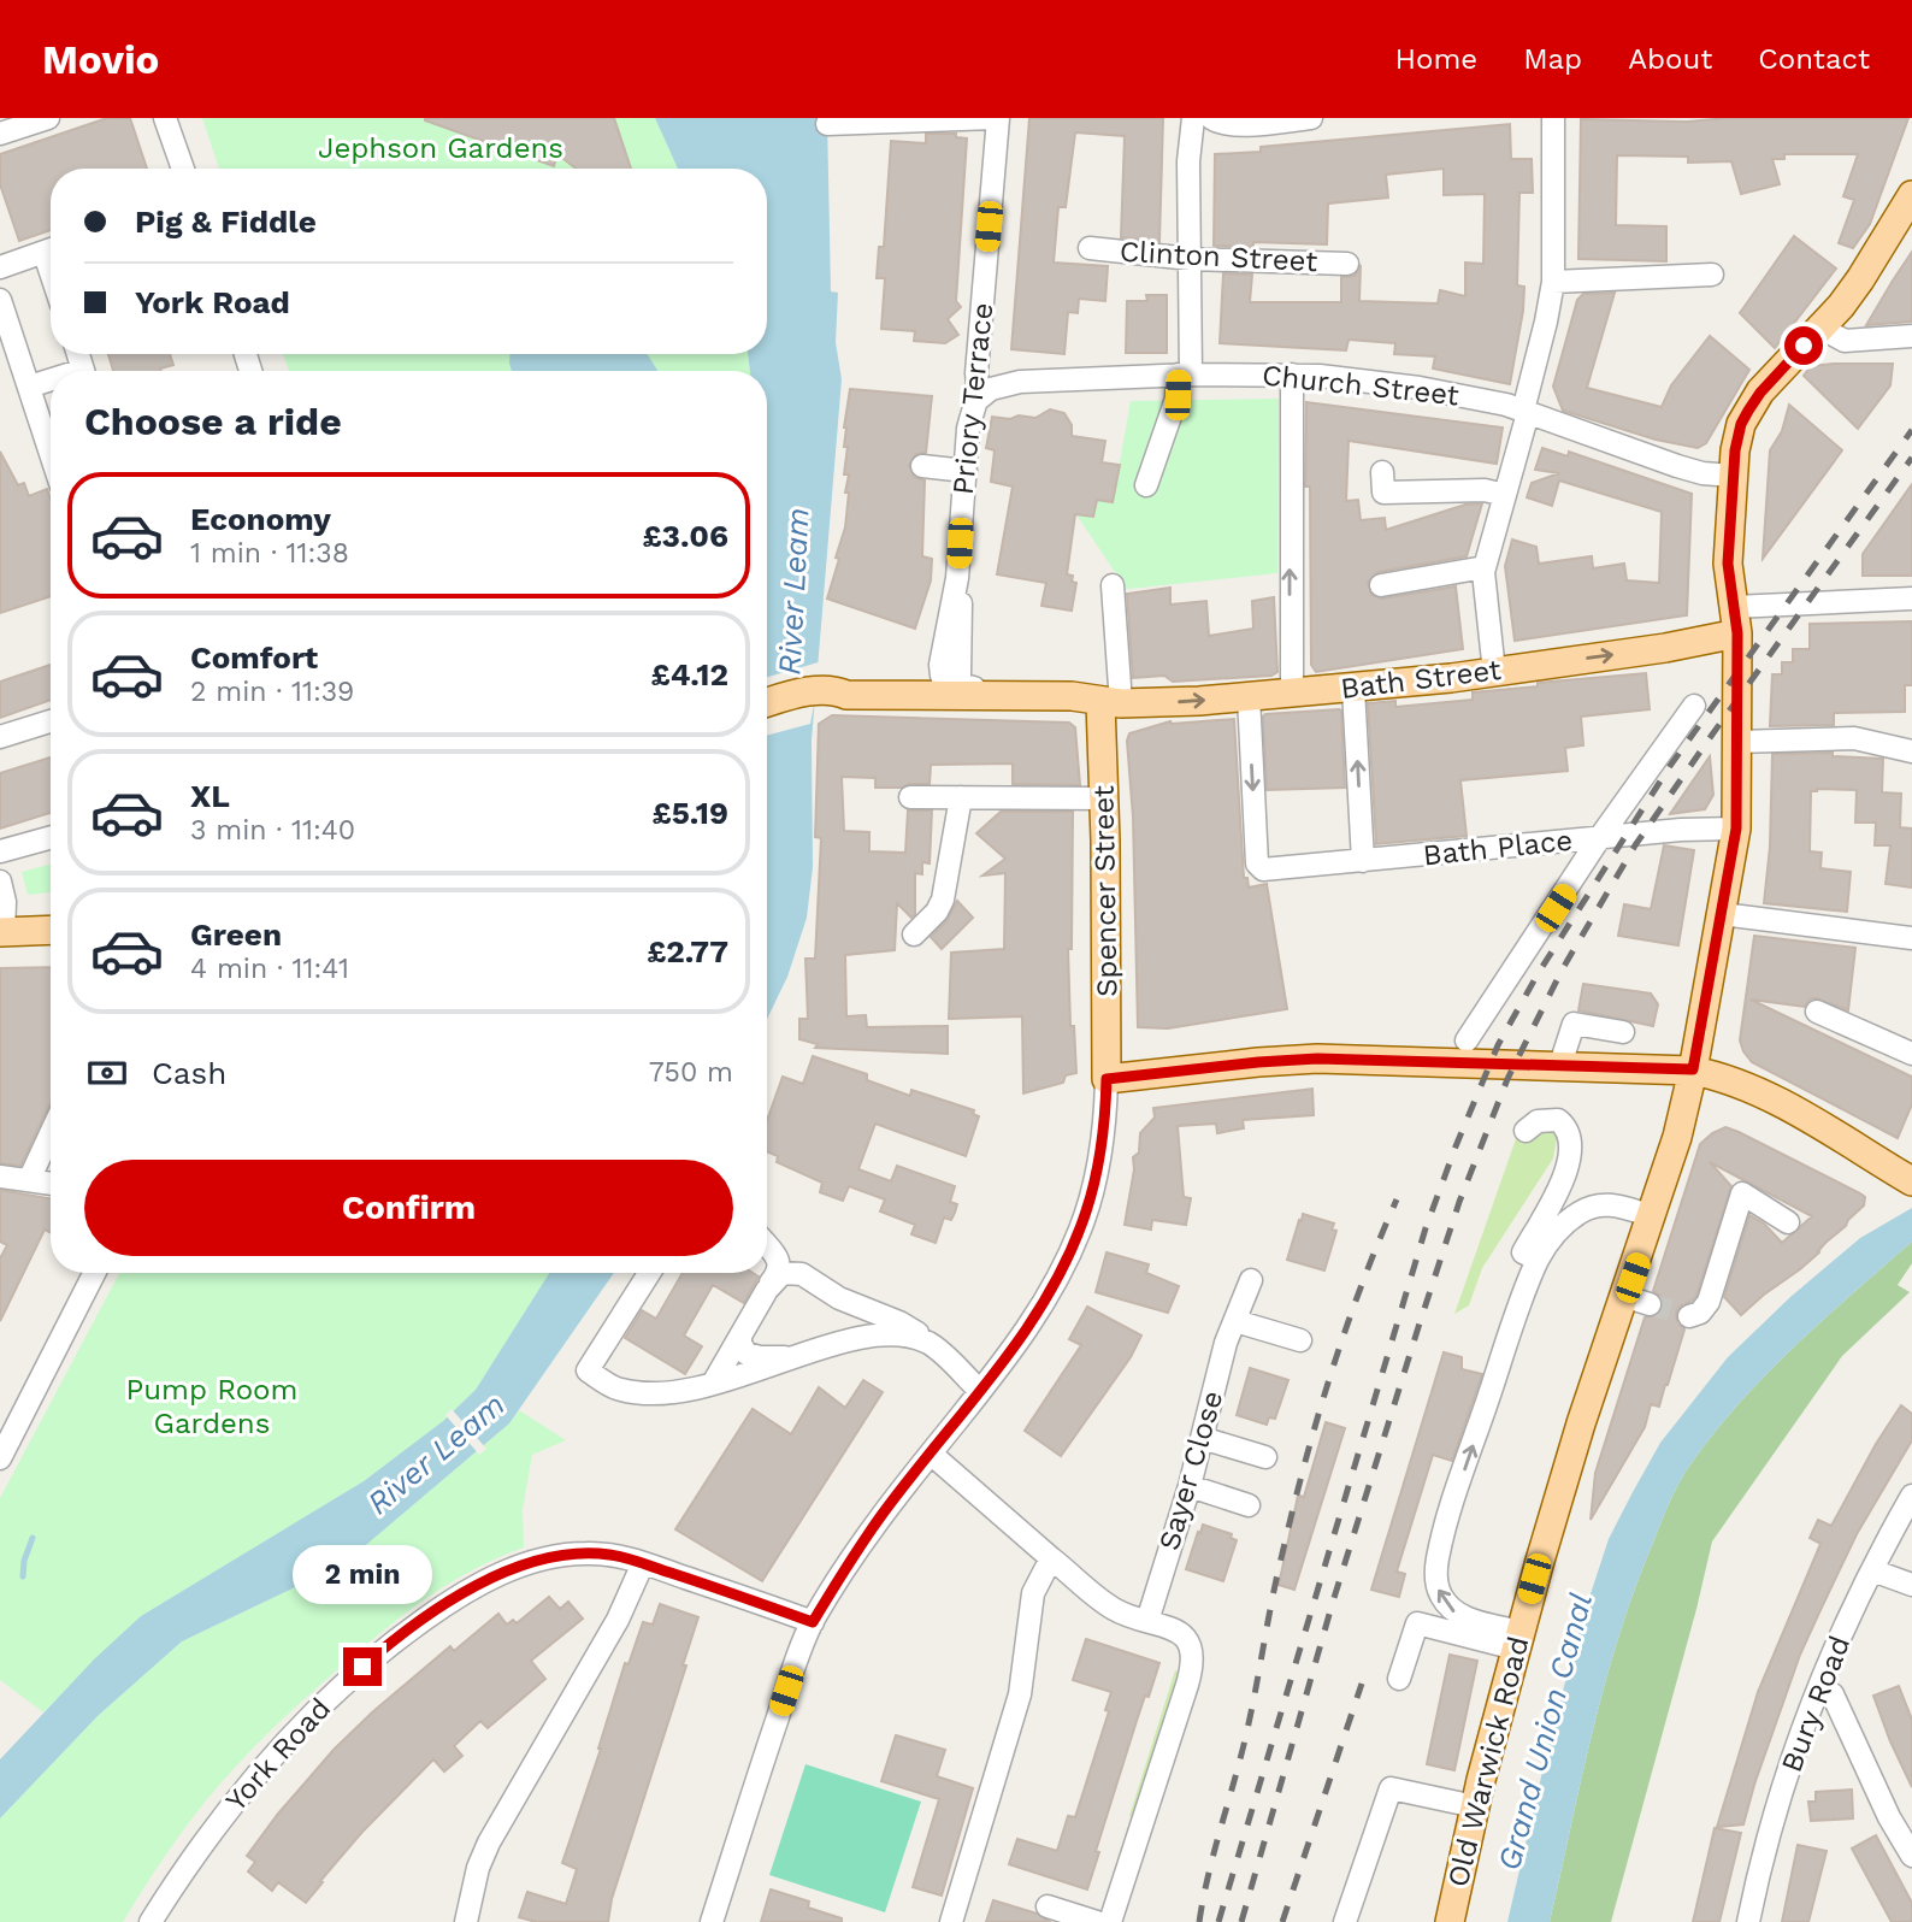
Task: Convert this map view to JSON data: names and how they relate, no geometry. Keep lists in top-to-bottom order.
{
  "streets": {
    "main road": ["Bath Street", "Spencer Street", "Old Warwick Road"],
    "street": [
      "Clinton Street",
      "Church Street",
      "Priory Terrace",
      "Bath Place",
      "Sayer Close",
      "Bury Road",
      "York Road"
    ]
  },
  "crossings": [
    ["Church Street", "Priory Terrace"],
    ["Church Street", "Old Warwick Road"],
    ["Bath Street", "Bath Place"],
    ["Bath Street", "Spencer Street"],
    ["Bath Street", "Old Warwick Road"],
    ["Bath Place", "Old Warwick Road"]
  ],
  "one_way": ["Bath Street"],
  "water": ["River Leam", "Grand Union Canal"],
  "parks": ["Jephson Gardens", "Pump Room Gardens"],
  "page": {
    "header": "Movio",
    "nav": [
      "Home",
      "Map",
      "About",
      "Contact"
    ],
    "banner": ["Pig & Fiddle", "York Road"],
    "heading": "Choose a ride",
    "list": [
      {
        "name": "Economy",
        "note": "1 min · 11:38",
        "value": "£3.06"
      },
      {
        "name": "Comfort",
        "note": "2 min · 11:39",
        "value": "£4.12"
      },
      {
        "name": "XL",
        "note": "3 min · 11:40",
        "value": "£5.19"
      },
      {
        "name": "Green",
        "note": "4 min · 11:41",
        "value": "£2.77"
      }
    ],
    "pay": ["Cash", "750 m"],
    "buttons": "Confirm",
    "bubble": "2 min"
  }
}
